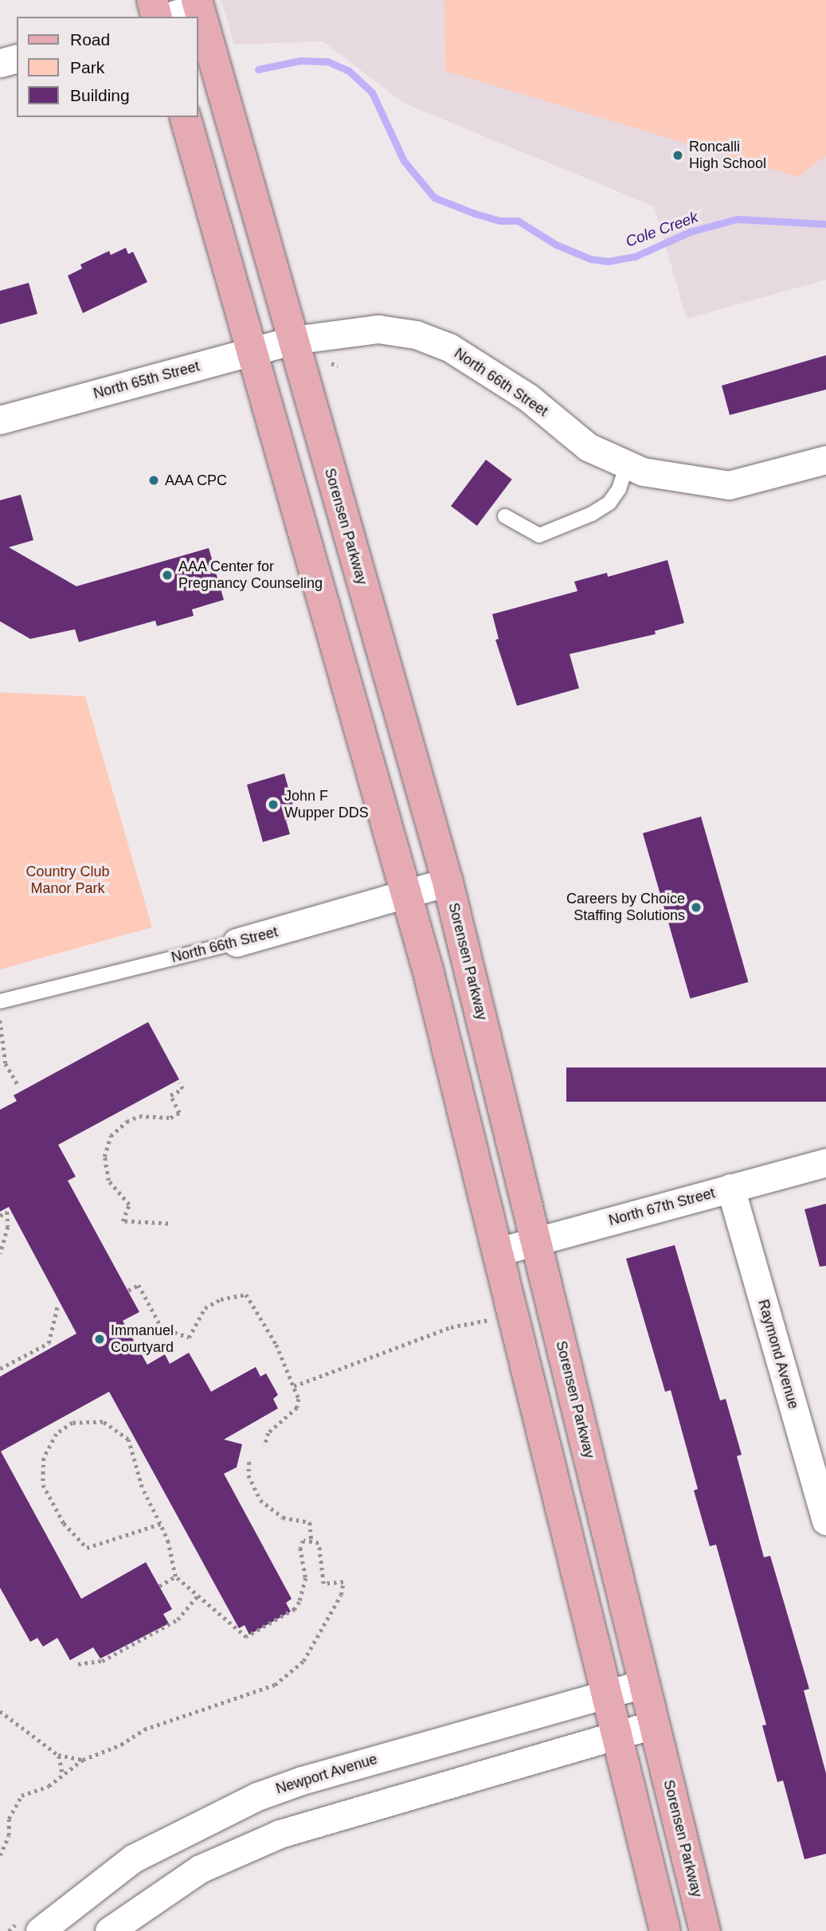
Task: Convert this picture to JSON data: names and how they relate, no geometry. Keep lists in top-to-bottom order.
{
  "streets": {
    "main road": ["Sorensen Parkway"],
    "street": [
      "North 65th Street",
      "North 66th Street",
      "North 67th Street",
      "Raymond Avenue",
      "Newport Avenue"
    ]
  },
  "crossings": [
    ["North 65th Street", "North 66th Street"],
    ["North 65th Street", "Sorensen Parkway"],
    ["North 66th Street", "Sorensen Parkway"],
    ["Sorensen Parkway", "North 67th Street"],
    ["Sorensen Parkway", "Newport Avenue"],
    ["North 67th Street", "Raymond Avenue"]
  ],
  "water": ["Cole Creek"],
  "parks": ["Country Club Manor Park"],
  "places": [
    "Roncalli High School",
    "AAA CPC",
    "AAA Center for Pregnancy Counseling",
    "John F Wupper DDS",
    "Careers by Choice Staffing Solutions",
    "Immanuel Courtyard"
  ],
  "legend": ["Road", "Park", "Building"]
}
